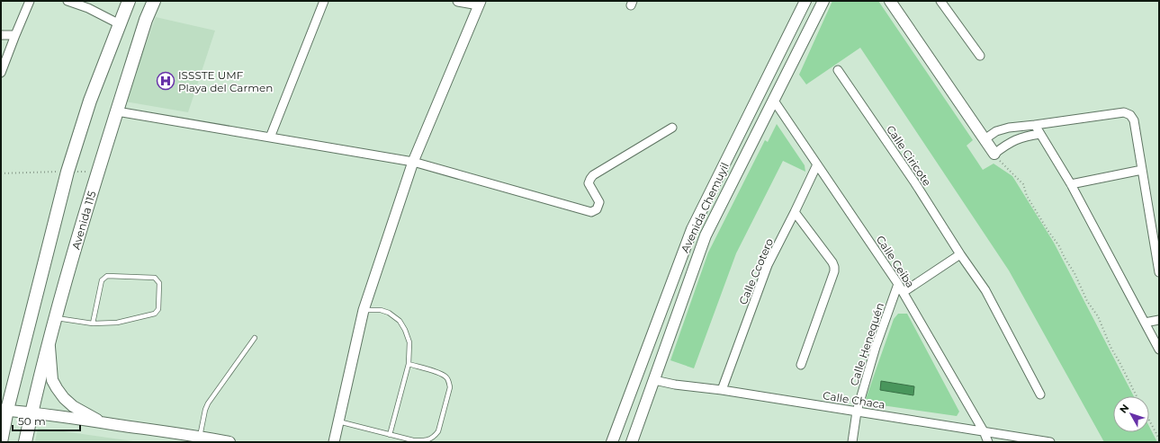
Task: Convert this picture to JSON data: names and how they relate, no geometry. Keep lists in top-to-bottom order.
{
  "streets": {
    "main road": ["Avenida Chemuyil", "Avenida 115"],
    "street": [
      "Calle Ciricote",
      "Calle Ceiba",
      "Calle Ccotero",
      "Calle Henequén",
      "Calle Chaca"
    ]
  },
  "crossings": [
    ["Avenida Chemuyil", "Calle Ceiba"],
    ["Avenida Chemuyil", "Calle Chaca"],
    ["Calle Ceiba", "Calle Ccotero"],
    ["Calle Ceiba", "Calle Henequén"],
    ["Calle Ceiba", "Calle Chaca"],
    ["Calle Ccotero", "Calle Chaca"],
    ["Calle Henequén", "Calle Chaca"]
  ],
  "places": {
    "hospital": ["ISSSTE UMF Playa del Carmen"]
  },
  "scale_bar": "50 m",
  "north": "top left"
}
